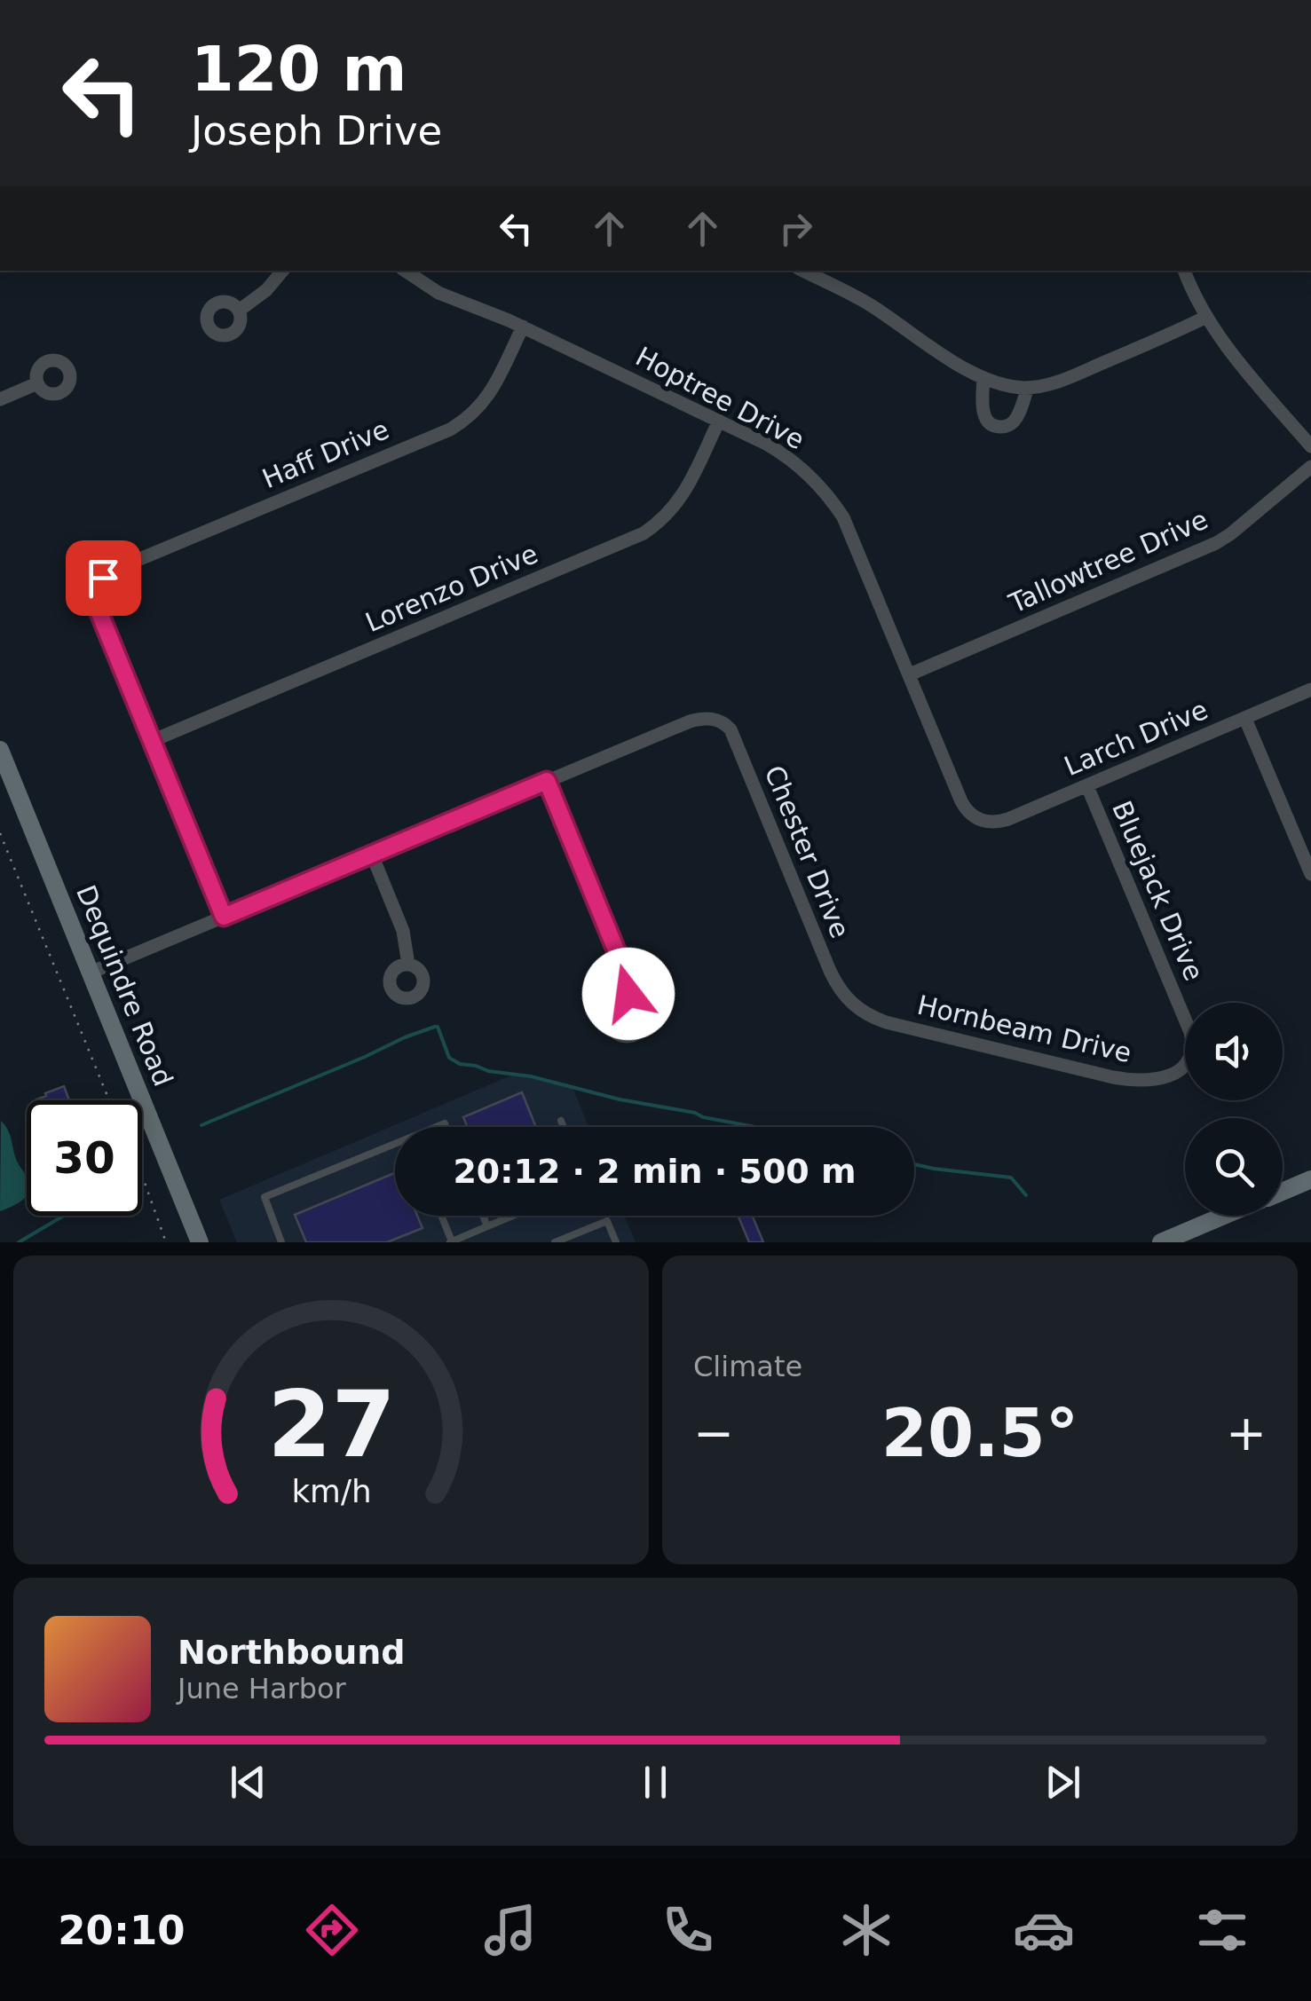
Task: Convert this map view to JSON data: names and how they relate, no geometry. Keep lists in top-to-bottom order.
{
  "streets": {
    "main road": ["Dequindre Road"],
    "street": [
      "Hoptree Drive",
      "Haff Drive",
      "Tallowtree Drive",
      "Lorenzo Drive",
      "Larch Drive",
      "Chester Drive",
      "Bluejack Drive",
      "Hornbeam Drive"
    ]
  },
  "crossings": [
    ["Hoptree Drive", "Haff Drive"],
    ["Hoptree Drive", "Tallowtree Drive"],
    ["Hoptree Drive", "Lorenzo Drive"],
    ["Hoptree Drive", "Larch Drive"],
    ["Haff Drive", "Lorenzo Drive"],
    ["Larch Drive", "Bluejack Drive"],
    ["Chester Drive", "Hornbeam Drive"]
  ],
  "page": {
    "turn": ["120 m", "Joseph Drive"],
    "limit": "30",
    "trip": "20:12 · 2 min · 500 m",
    "tile": "Climate",
    "heat": ["−", "20.5°", "+"],
    "song": ["Northbound", "June Harbor"],
    "tabs": "20:10",
    "gauge": ["27", "km/h"]
  }
}
